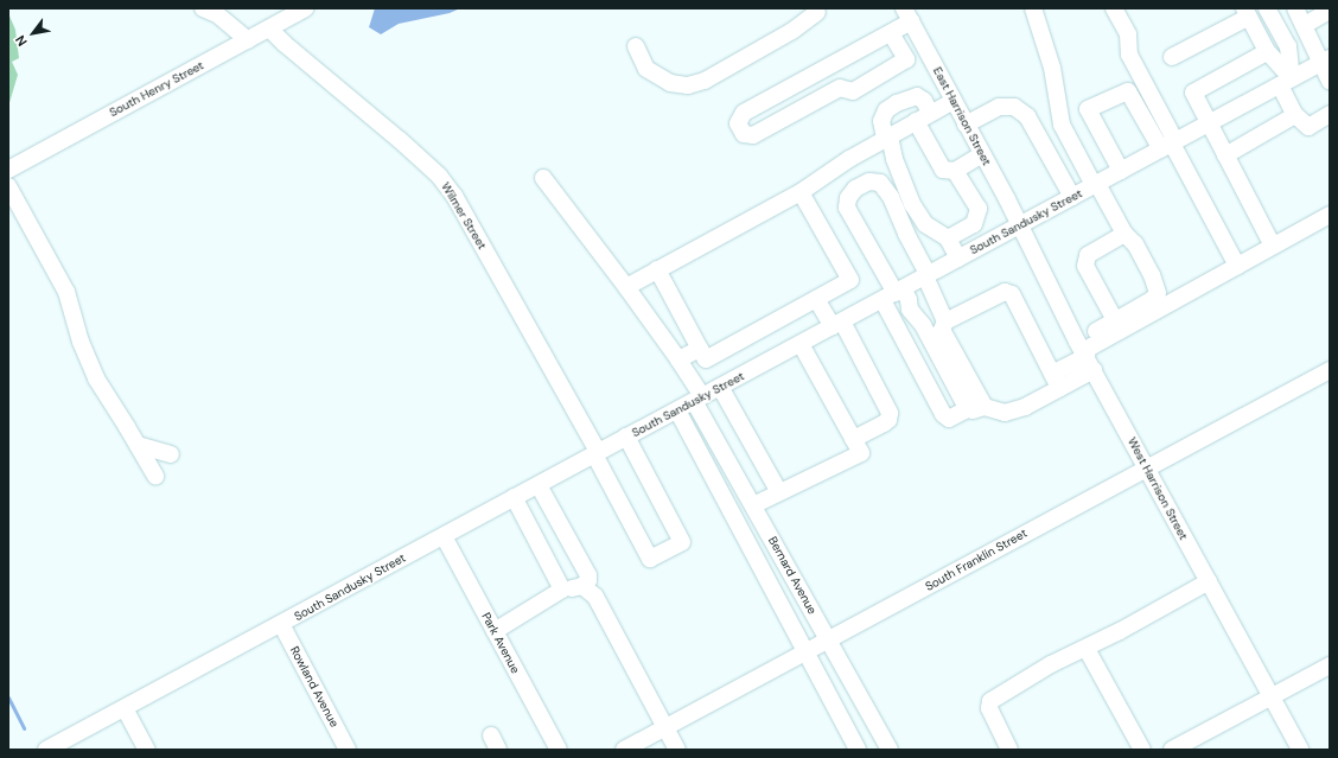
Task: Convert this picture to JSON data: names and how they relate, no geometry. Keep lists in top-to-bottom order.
{
  "streets": {
    "street": [
      "South Henry Street",
      "East Harrison Street",
      "Wilmer Street",
      "South Sandusky Street",
      "West Harrison Street",
      "South Franklin Street",
      "Bernard Avenue",
      "Park Avenue",
      "Rowland Avenue"
    ]
  },
  "crossings": [
    ["South Henry Street", "Wilmer Street"],
    ["East Harrison Street", "South Sandusky Street"],
    ["East Harrison Street", "West Harrison Street"],
    ["Wilmer Street", "South Sandusky Street"],
    ["South Sandusky Street", "West Harrison Street"],
    ["South Sandusky Street", "Bernard Avenue"],
    ["South Sandusky Street", "Park Avenue"],
    ["South Sandusky Street", "Rowland Avenue"],
    ["West Harrison Street", "South Franklin Street"],
    ["South Franklin Street", "Bernard Avenue"]
  ],
  "north": "bottom left"
}
